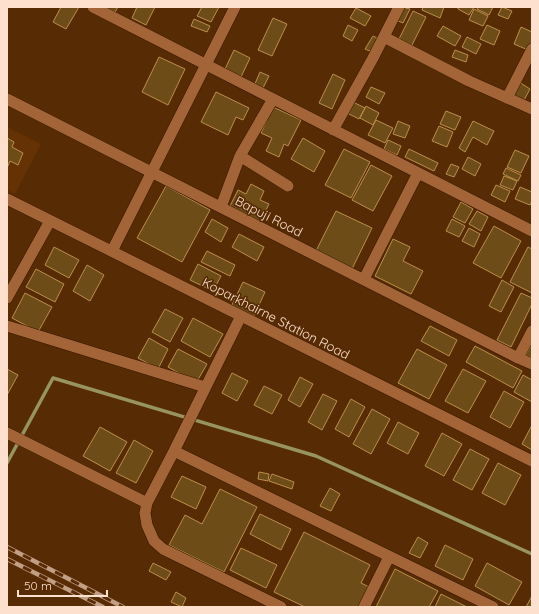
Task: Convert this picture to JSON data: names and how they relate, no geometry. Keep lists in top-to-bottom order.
{
  "streets": {
    "street": ["Bapuji Road", "Koparkhairne Station Road"]
  },
  "scale_bar": "50 m"
}
